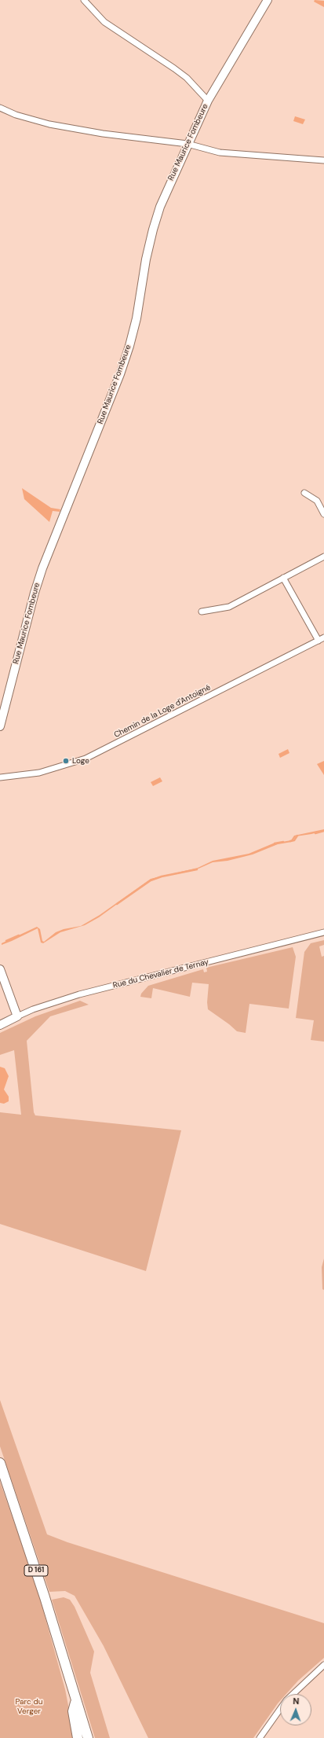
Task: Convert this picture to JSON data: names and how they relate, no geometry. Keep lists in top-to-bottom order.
{
  "streets": {
    "main road": ["D 161"],
    "street": ["Rue Maurice Fombeure", "Chemin de la Loge d'Antoigné", "Rue du Chevalier de Ternay"]
  },
  "parks": ["Parc du Verger"],
  "places": ["Loge"],
  "north": "top"
}
